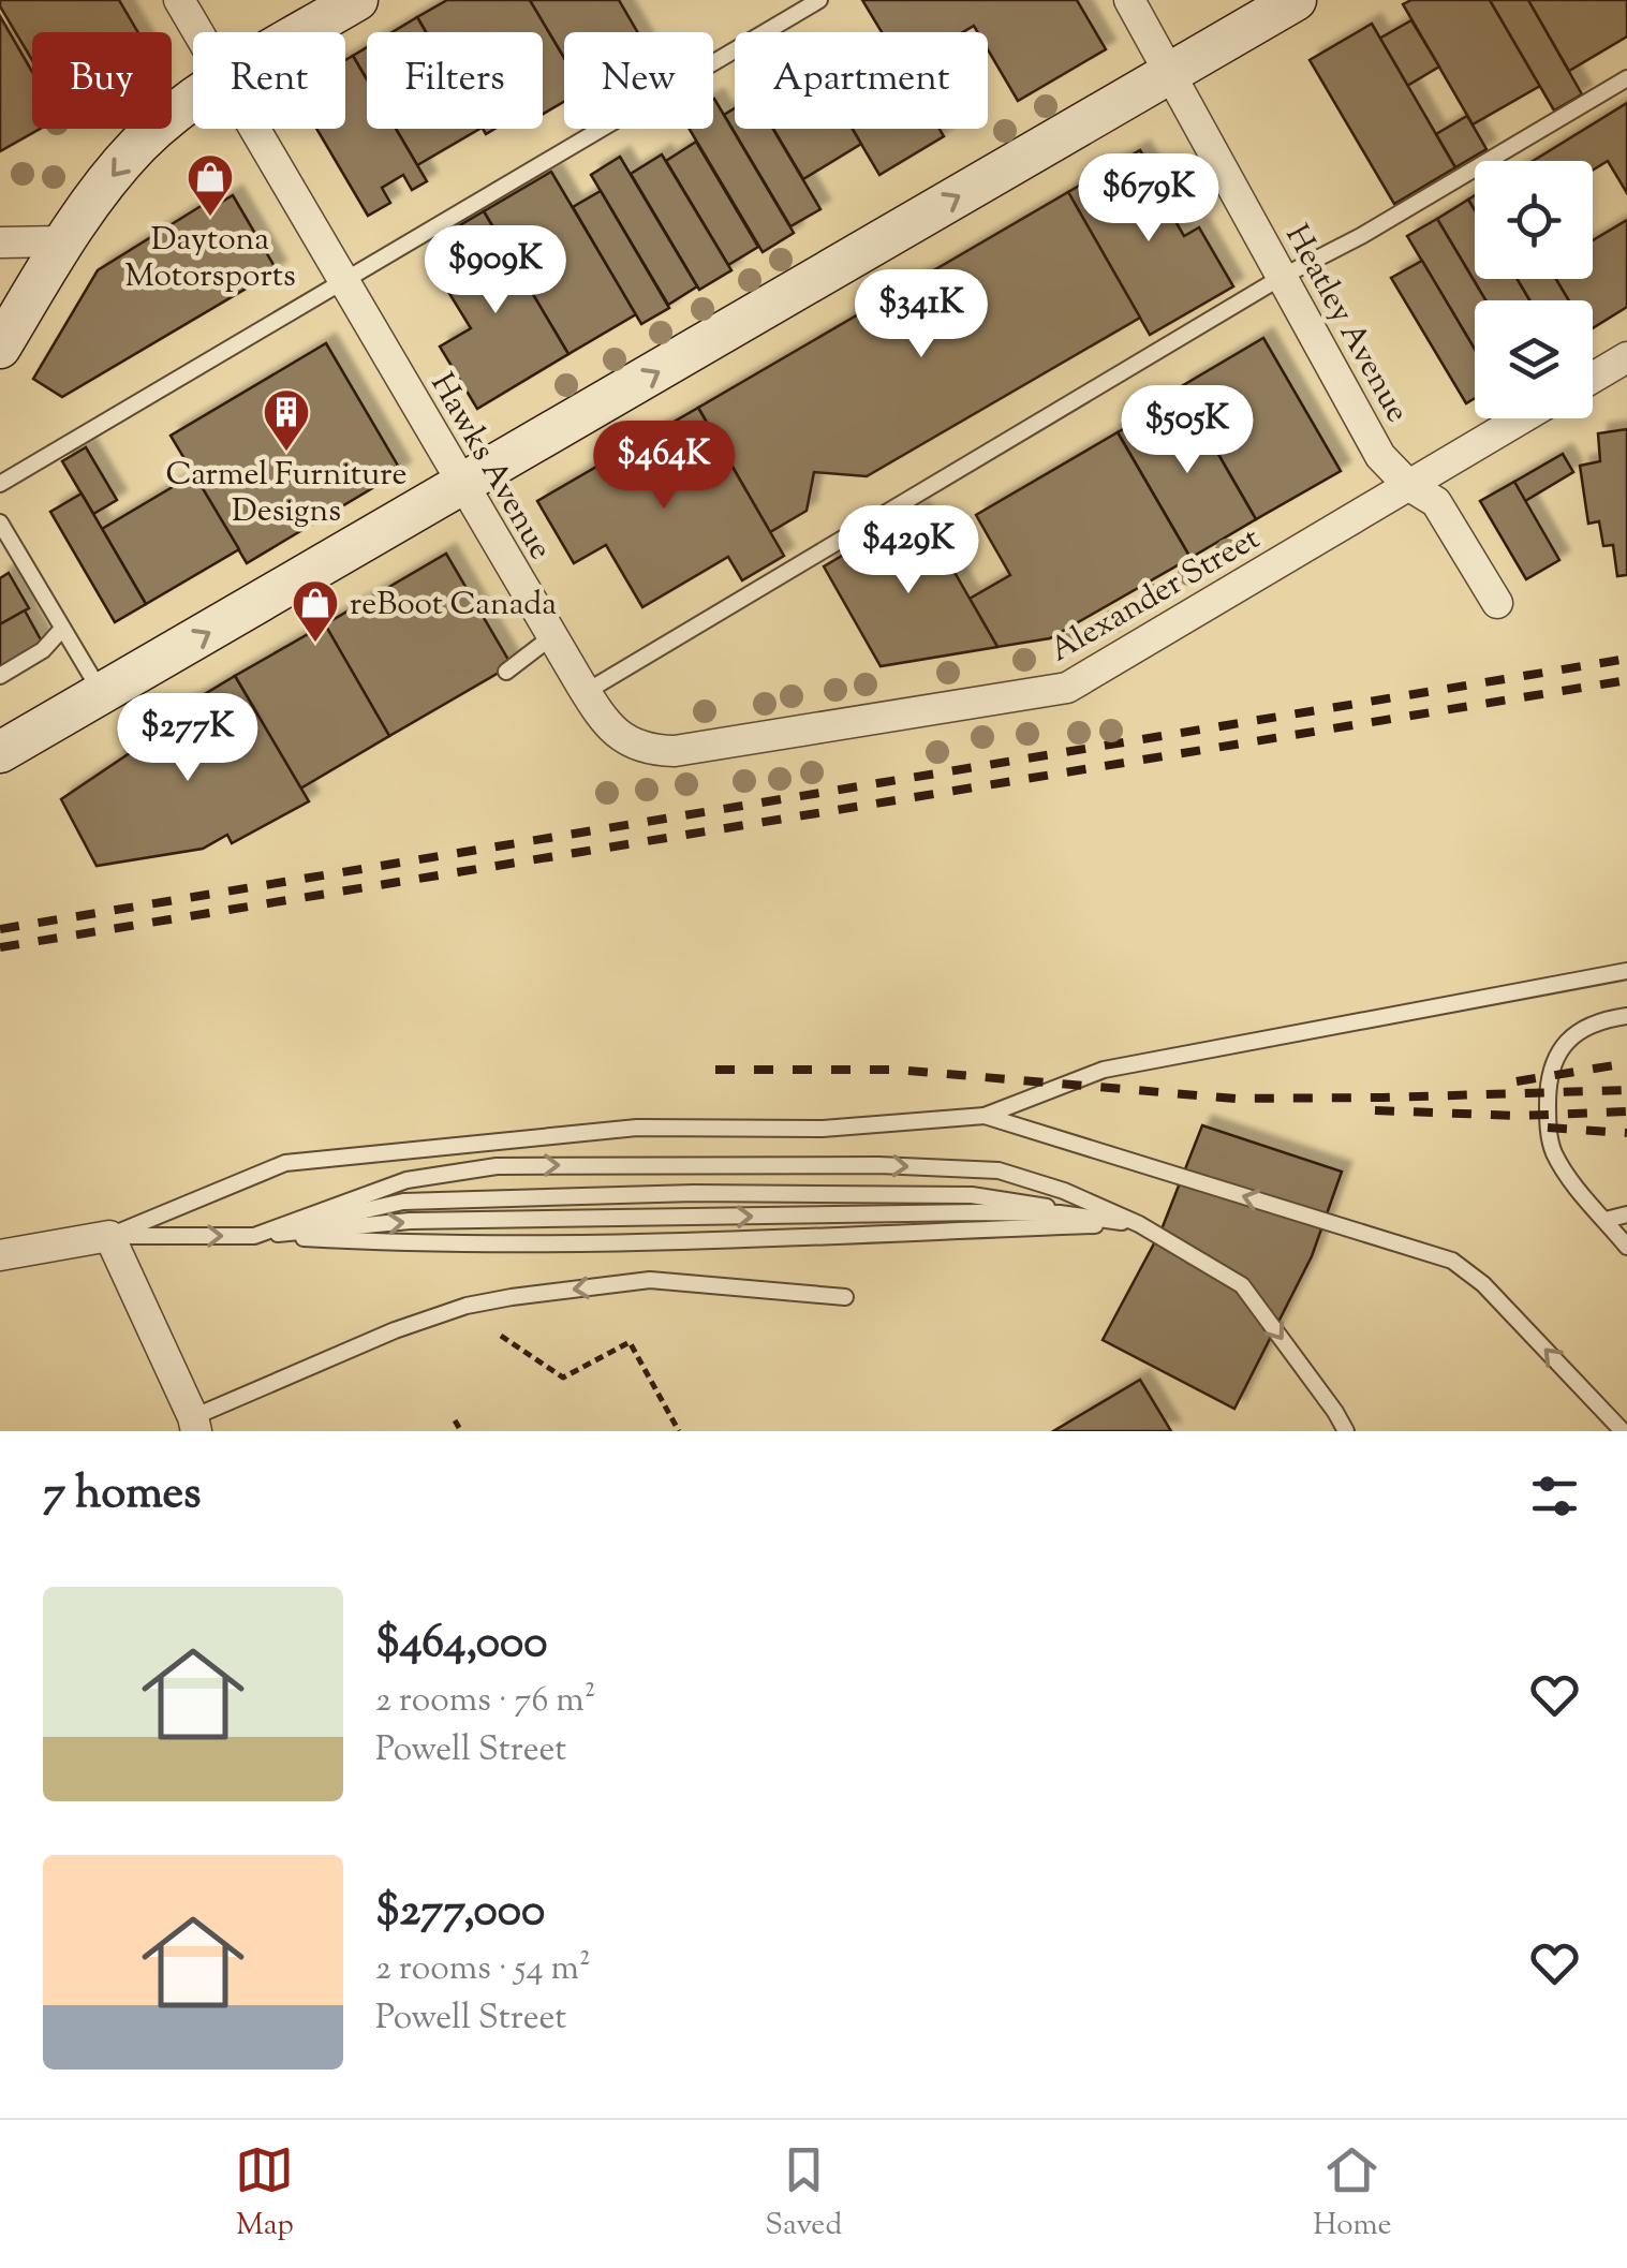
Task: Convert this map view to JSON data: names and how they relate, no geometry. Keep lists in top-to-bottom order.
{
  "streets": {
    "street": ["Heatley Avenue", "Hawks Avenue", "Alexander Street"]
  },
  "crossings": [
    ["Heatley Avenue", "Alexander Street"],
    ["Hawks Avenue", "Alexander Street"]
  ],
  "places": {
    "shop": ["Daytona Motorsports", "reBoot Canada"],
    "building": ["Carmel Furniture Designs"]
  },
  "page": {
    "chip": [
      "Buy",
      "Rent",
      "Filters",
      "New",
      "Apartment"
    ],
    "price": [
      "$679K",
      "$909K",
      "$341K",
      "$505K",
      "$464K",
      "$429K",
      "$277K"
    ],
    "heading": "7 homes",
    "list": [
      {
        "name": "$464,000",
        "note": "2 rooms · 76 m² · Powell Street"
      },
      {
        "name": "$277,000",
        "note": "2 rooms · 54 m² · Powell Street"
      }
    ],
    "tabs": ["Map", "Saved", "Home"]
  }
}
